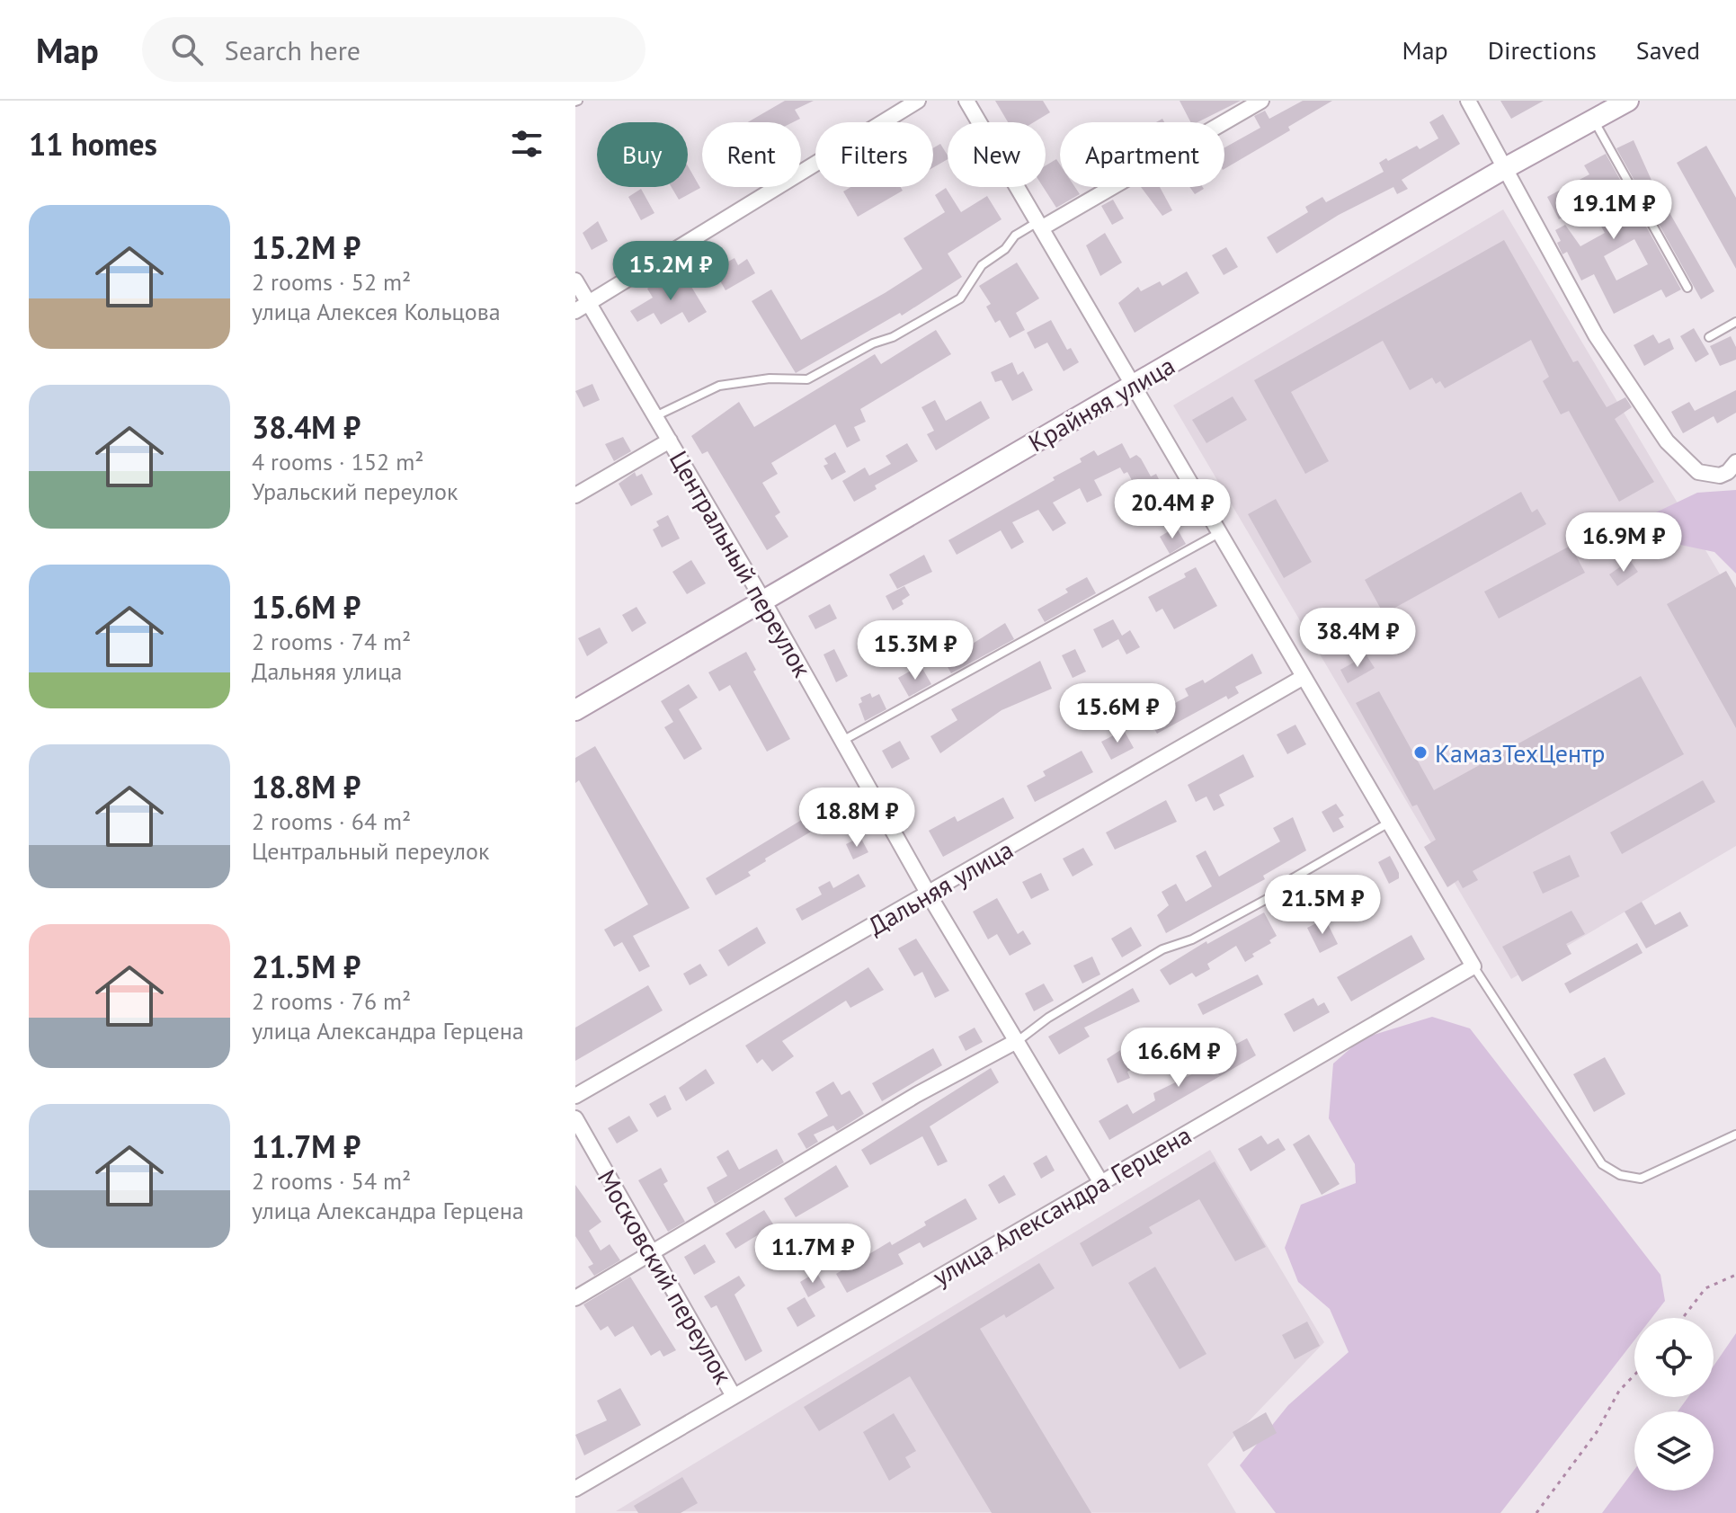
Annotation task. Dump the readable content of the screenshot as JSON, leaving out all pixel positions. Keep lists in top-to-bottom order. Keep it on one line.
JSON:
{"streets":{"main road":["Крайняя улица"],"street":["Центральный переулок","Дальняя улица","улица Александра Герцена","Московский переулок"]},"crossings":[["Крайняя улица","Центральный переулок"],["Центральный переулок","Дальняя улица"],["Центральный переулок","улица Александра Герцена"],["улица Александра Герцена","Московский переулок"]],"places":["КамазТехЦентр"],"page":{"header":"Map","search":"Search here","nav":["Map","Directions","Saved"],"heading":"11 homes","chip":["Buy","Rent","Filters","New","Apartment"],"price":["19.1M ₽","15.2M ₽","20.4M ₽","16.9M ₽","38.4M ₽","15.3M ₽","15.6M ₽","18.8M ₽","21.5M ₽","16.6M ₽","11.7M ₽"],"list":[{"name":"15.2M ₽","note":"2 rooms · 52 m² · улица Алексея Кольцова"},{"name":"38.4M ₽","note":"4 rooms · 152 m² · Уральский переулок"},{"name":"15.6M ₽","note":"2 rooms · 74 m² · Дальняя улица"},{"name":"18.8M ₽","note":"2 rooms · 64 m² · Центральный переулок"},{"name":"21.5M ₽","note":"2 rooms · 76 m² · улица Александра Герцена"},{"name":"11.7M ₽","note":"2 rooms · 54 m² · улица Александра Герцена"}]}}
